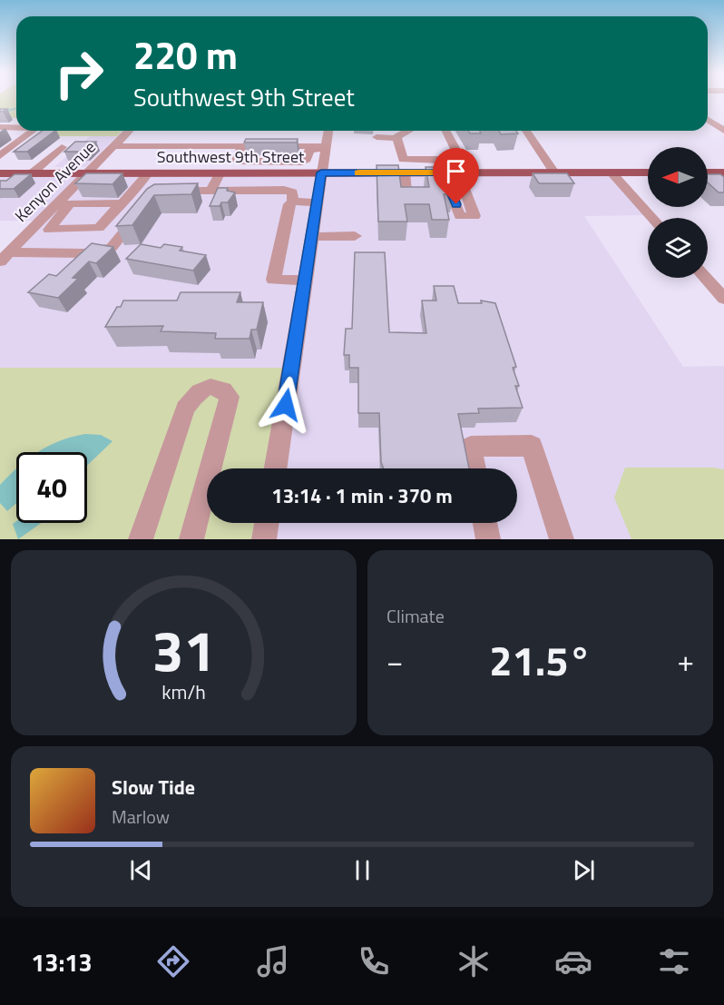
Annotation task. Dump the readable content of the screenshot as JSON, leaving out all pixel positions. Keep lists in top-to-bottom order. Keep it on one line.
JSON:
{"streets":{"main road":["Southwest 9th Street"],"street":["Kenyon Avenue"]},"crossings":[["Southwest 9th Street","Kenyon Avenue"]],"north":"left","page":{"turn":["220 m","Southwest 9th Street"],"limit":"40","trip":"13:14 · 1 min · 370 m","tile":"Climate","heat":["−","21.5°","+"],"song":["Slow Tide","Marlow"],"tabs":"13:13","gauge":["31","km/h"]}}
